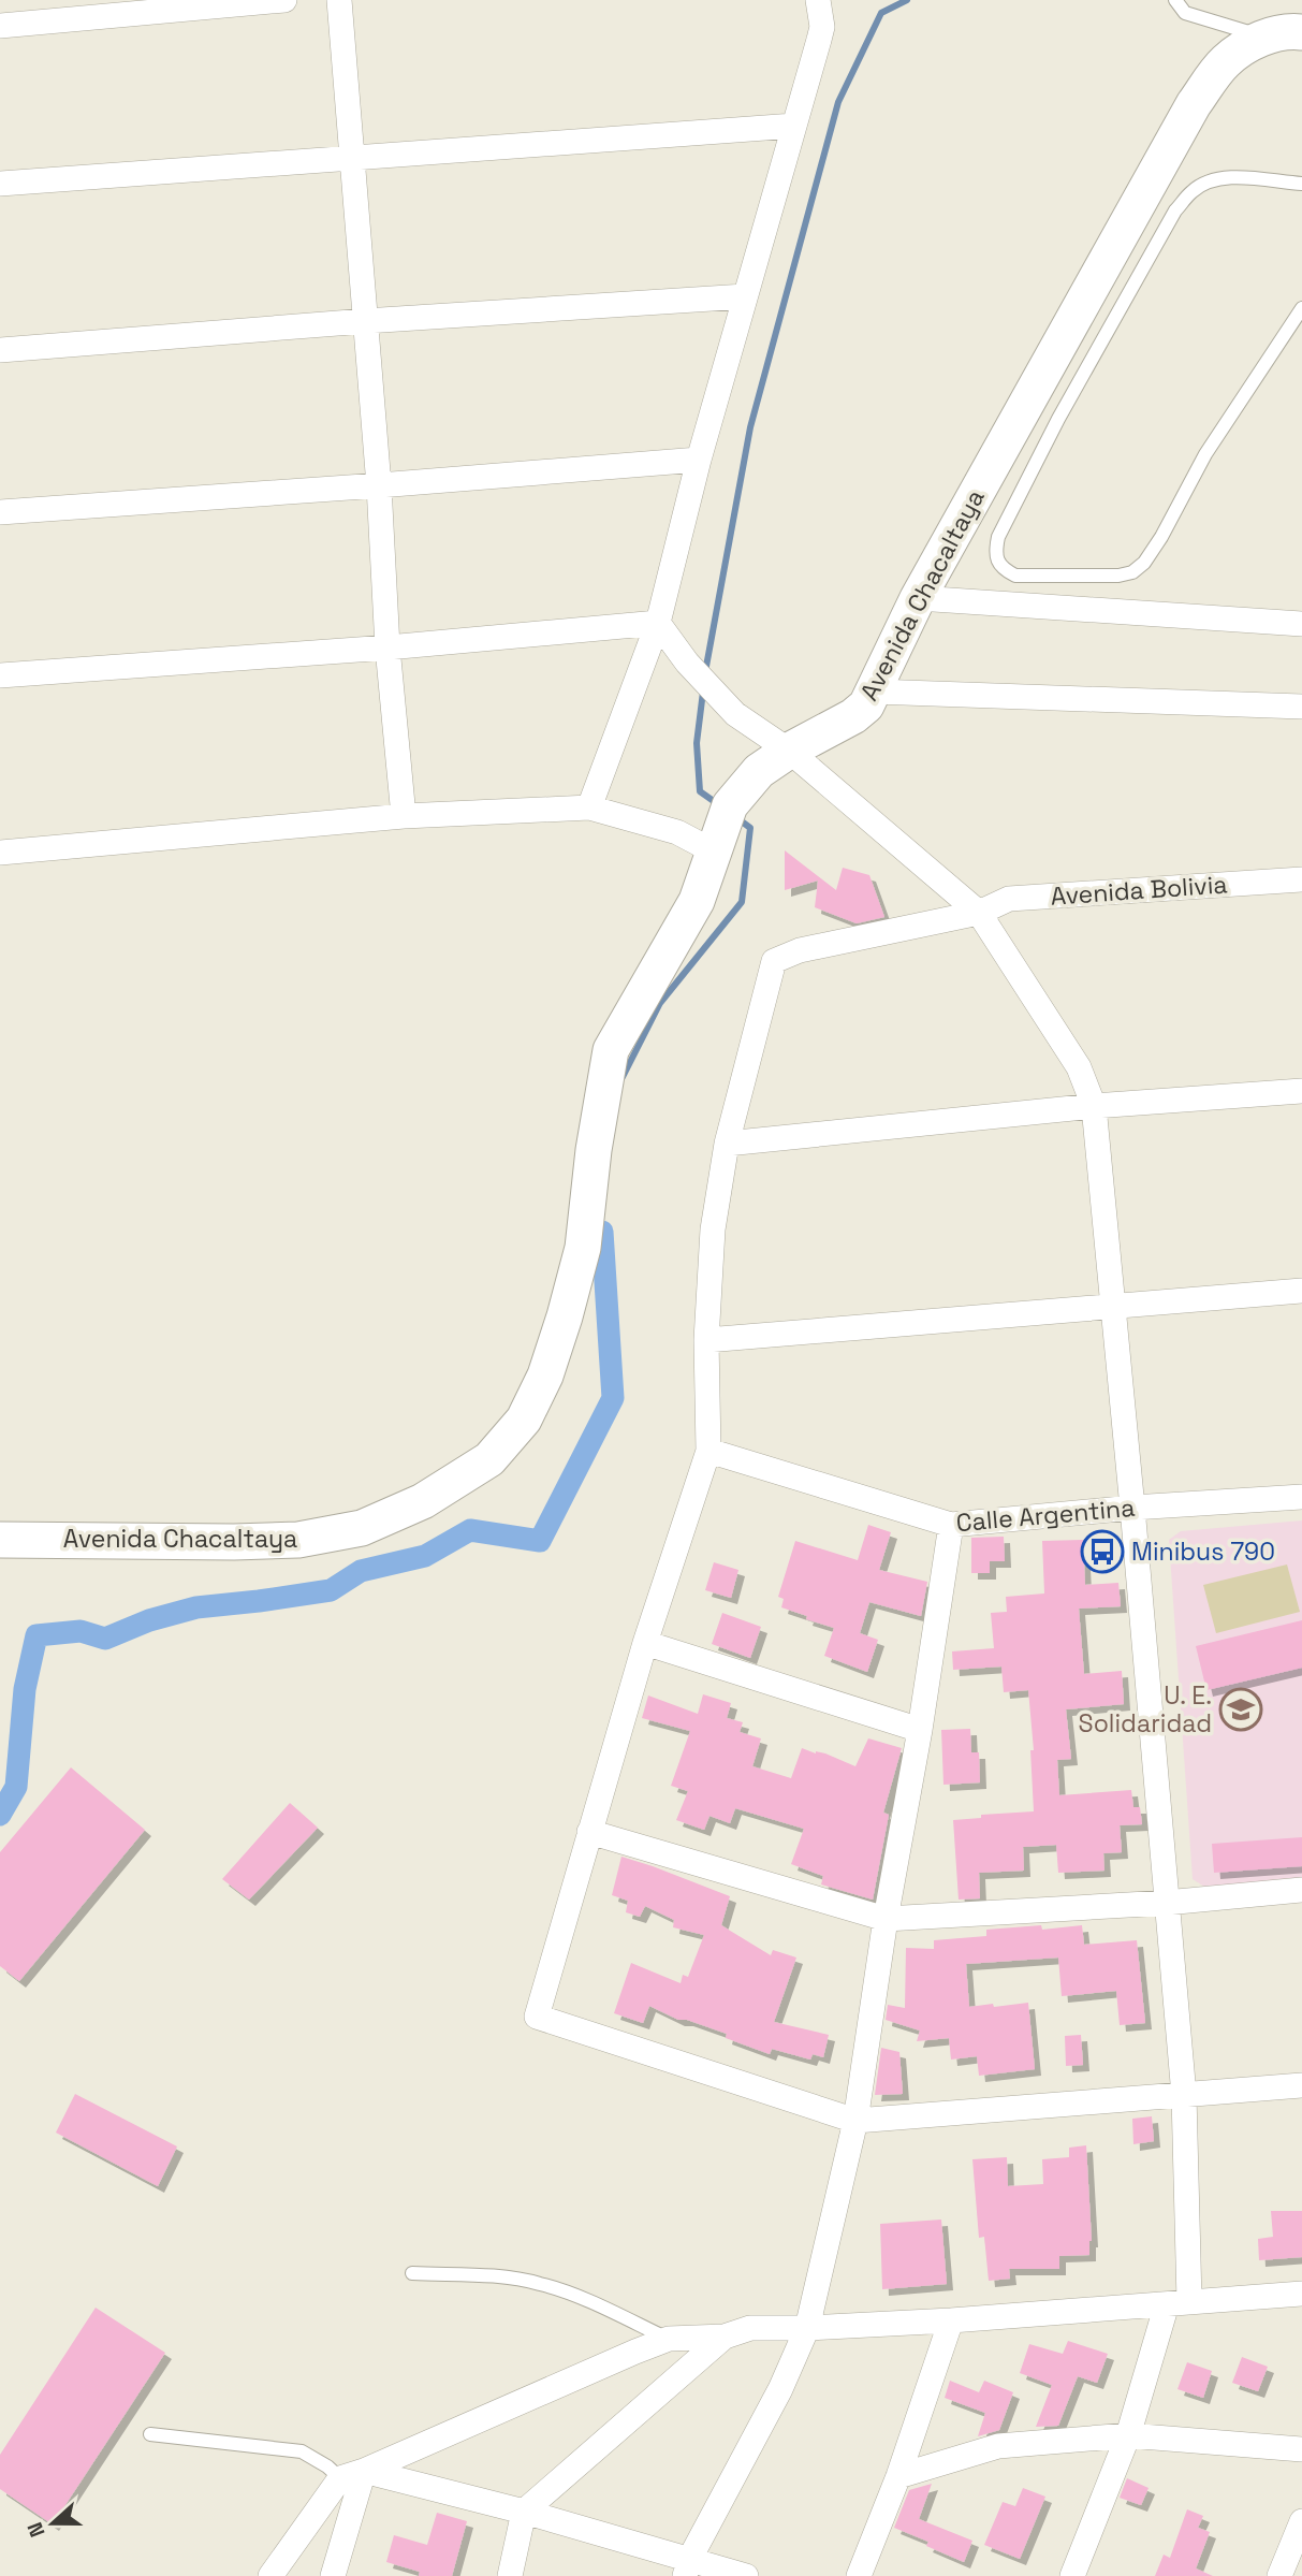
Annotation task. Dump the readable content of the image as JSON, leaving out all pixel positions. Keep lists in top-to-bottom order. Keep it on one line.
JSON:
{"streets":{"street":["Avenida Chacaltaya","Avenida Bolivia","Calle Argentina"]},"places":{"bus stop":["Minibus 790"],"school or university":["U. E. Solidaridad"]},"north":"left"}
